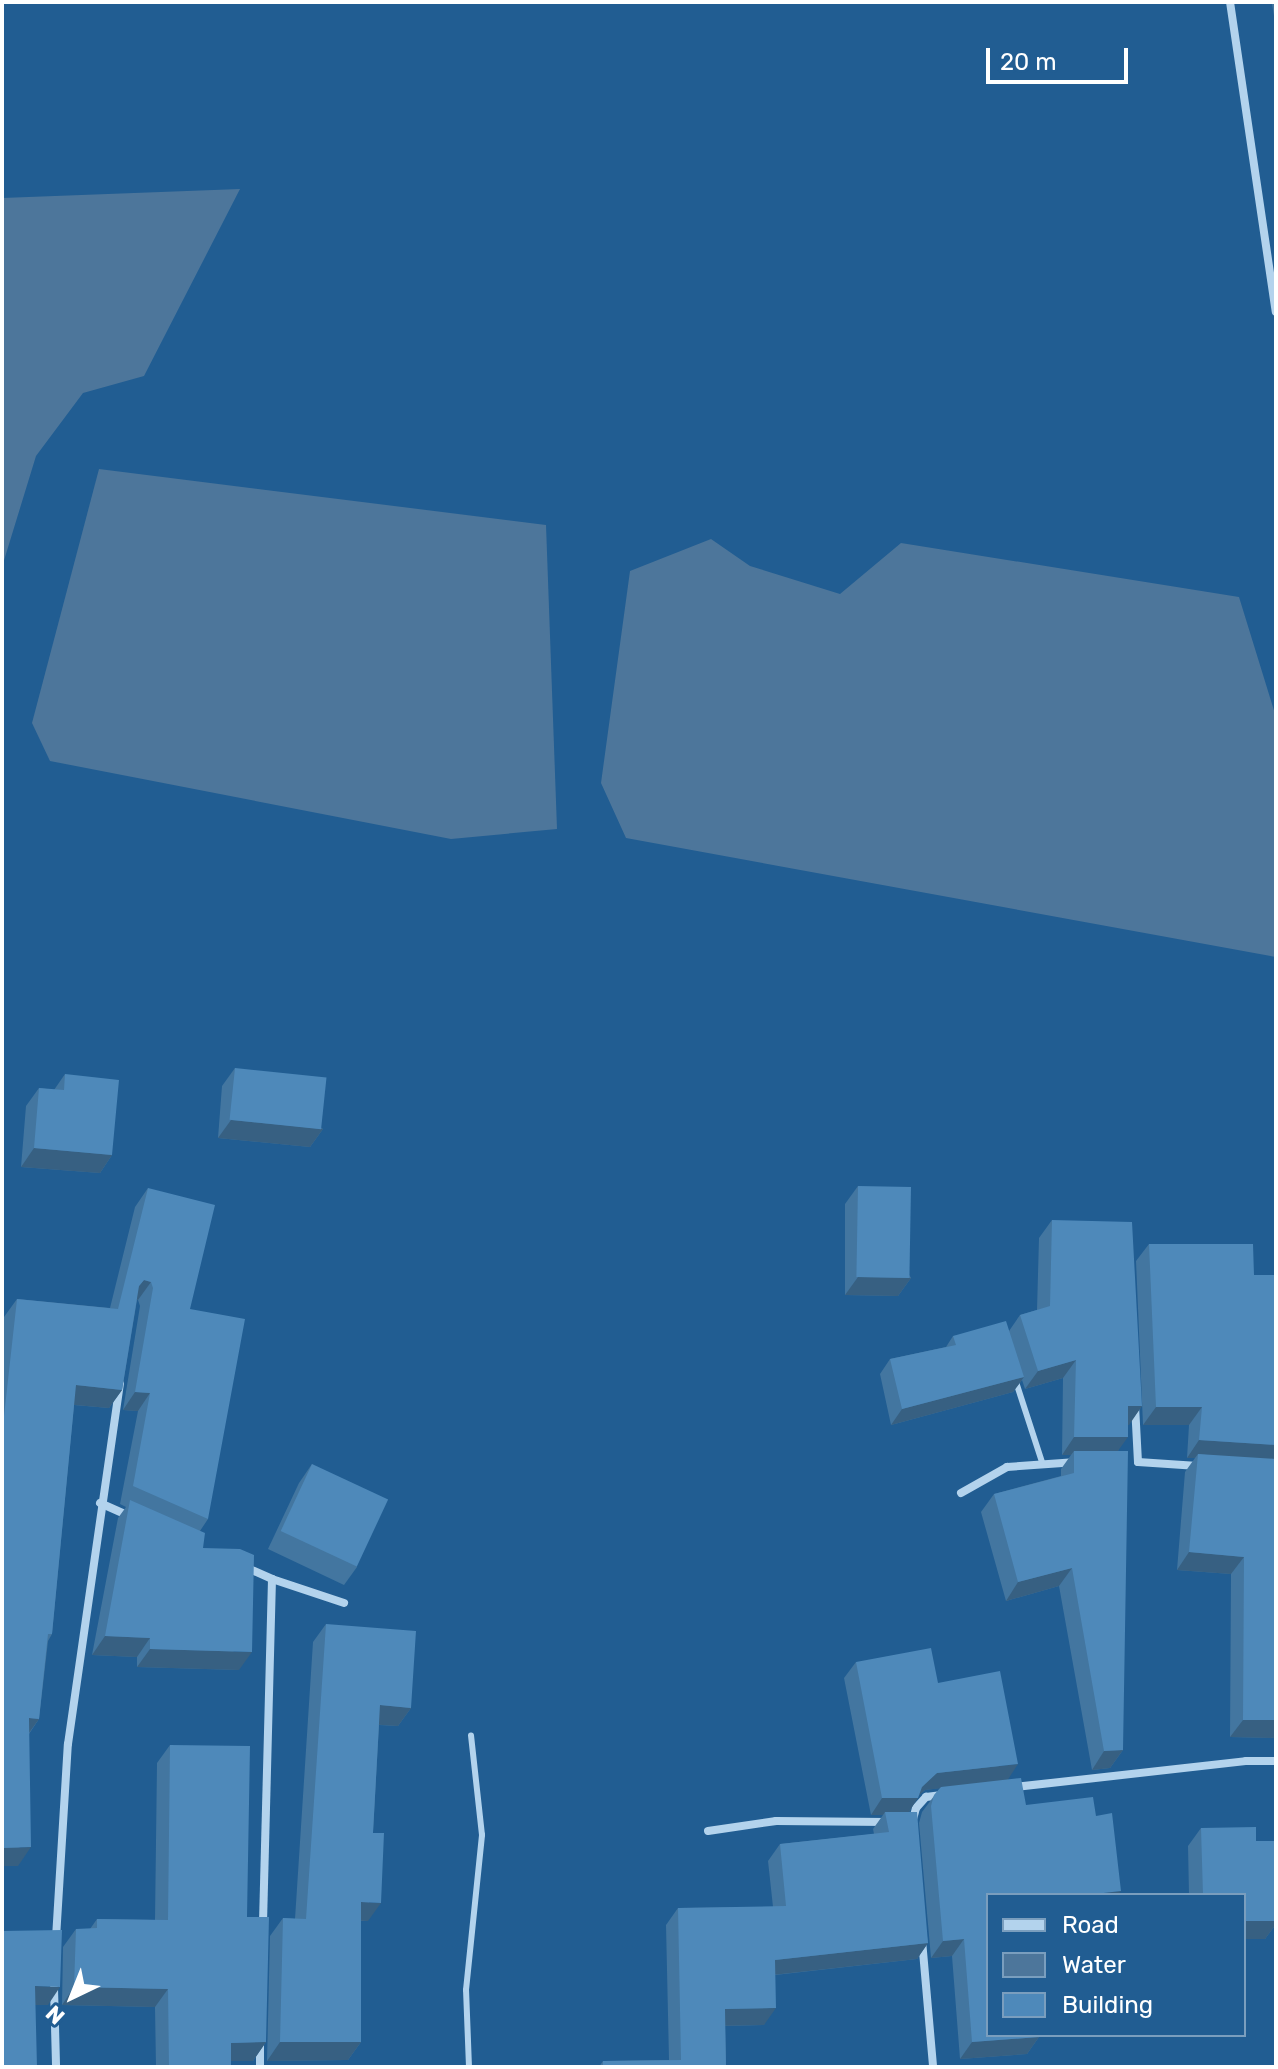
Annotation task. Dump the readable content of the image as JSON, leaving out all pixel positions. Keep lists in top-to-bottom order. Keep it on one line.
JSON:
{"legend":["Road","Water","Building"],"scale_bar":"20 m","north":"bottom left"}
